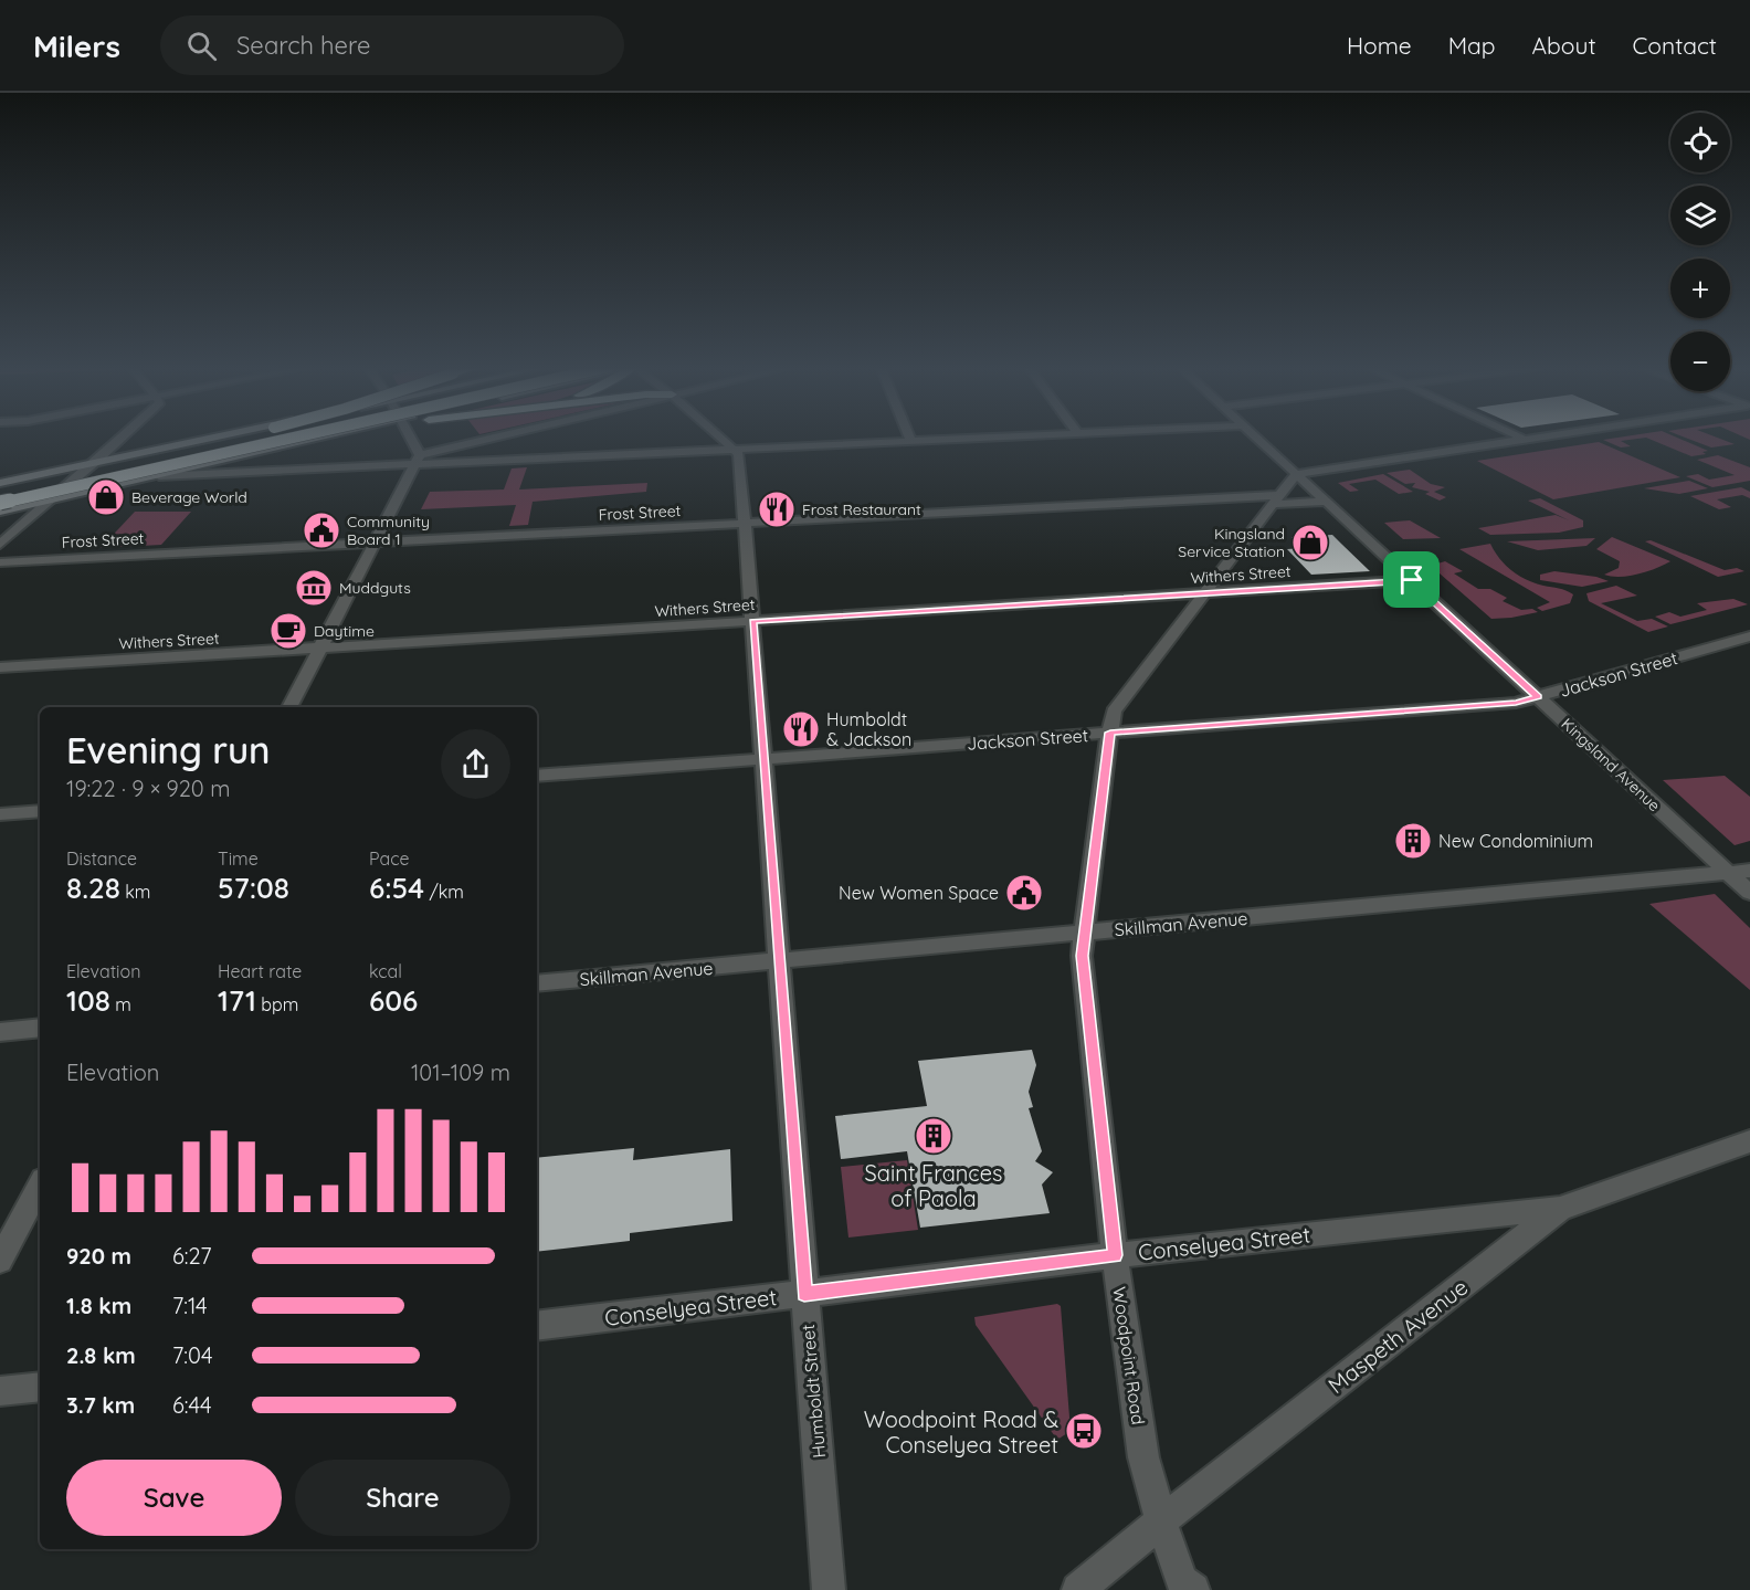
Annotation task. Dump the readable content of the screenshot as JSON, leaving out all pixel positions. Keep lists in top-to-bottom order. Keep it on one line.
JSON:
{"streets":{"street":["Frost Street","Withers Street","Jackson Street","Kingsland Avenue","Skillman Avenue","Conselyea Street","Maspeth Avenue","Woodpoint Road","Humboldt Street"]},"crossings":[["Frost Street","Kingsland Avenue"],["Frost Street","Woodpoint Road"],["Frost Street","Humboldt Street"],["Withers Street","Kingsland Avenue"],["Withers Street","Woodpoint Road"],["Withers Street","Humboldt Street"],["Jackson Street","Kingsland Avenue"],["Jackson Street","Woodpoint Road"],["Jackson Street","Humboldt Street"],["Kingsland Avenue","Skillman Avenue"],["Kingsland Avenue","Woodpoint Road"],["Skillman Avenue","Woodpoint Road"],["Skillman Avenue","Humboldt Street"],["Conselyea Street","Maspeth Avenue"],["Conselyea Street","Woodpoint Road"],["Conselyea Street","Humboldt Street"],["Maspeth Avenue","Woodpoint Road"]],"places":{"shop":["Beverage World","Kingsland Service Station"],"restaurant":["Frost Restaurant","Humboldt & Jackson"],"public building":["Community Board 1","New Women Space"],"museum":["Muddguts"],"cafe":["Daytime"],"building":["New Condominium","Saint Frances of Paola"],"bus stop":["Woodpoint Road & Conselyea Street"]},"page":{"header":"Milers","search":"Search here","nav":["Home","Map","About","Contact"],"map_buttons":["+","−"],"heading":["Evening run","19:22 · 9 × 920 m"],"stats":[["Distance","8.28 km"],["Time","57:08"],["Pace","6:54 /km"],["Elevation","108 m"],["Heart rate","171 bpm"],["kcal","606"]],"chart":["Elevation","101–109 m"],"list":[{"name":"920 m","note":"6:27"},{"name":"1.8 km","note":"7:14"},{"name":"2.8 km","note":"7:04"},{"name":"3.7 km","note":"6:44"}],"buttons":["Save","Share"]}}
